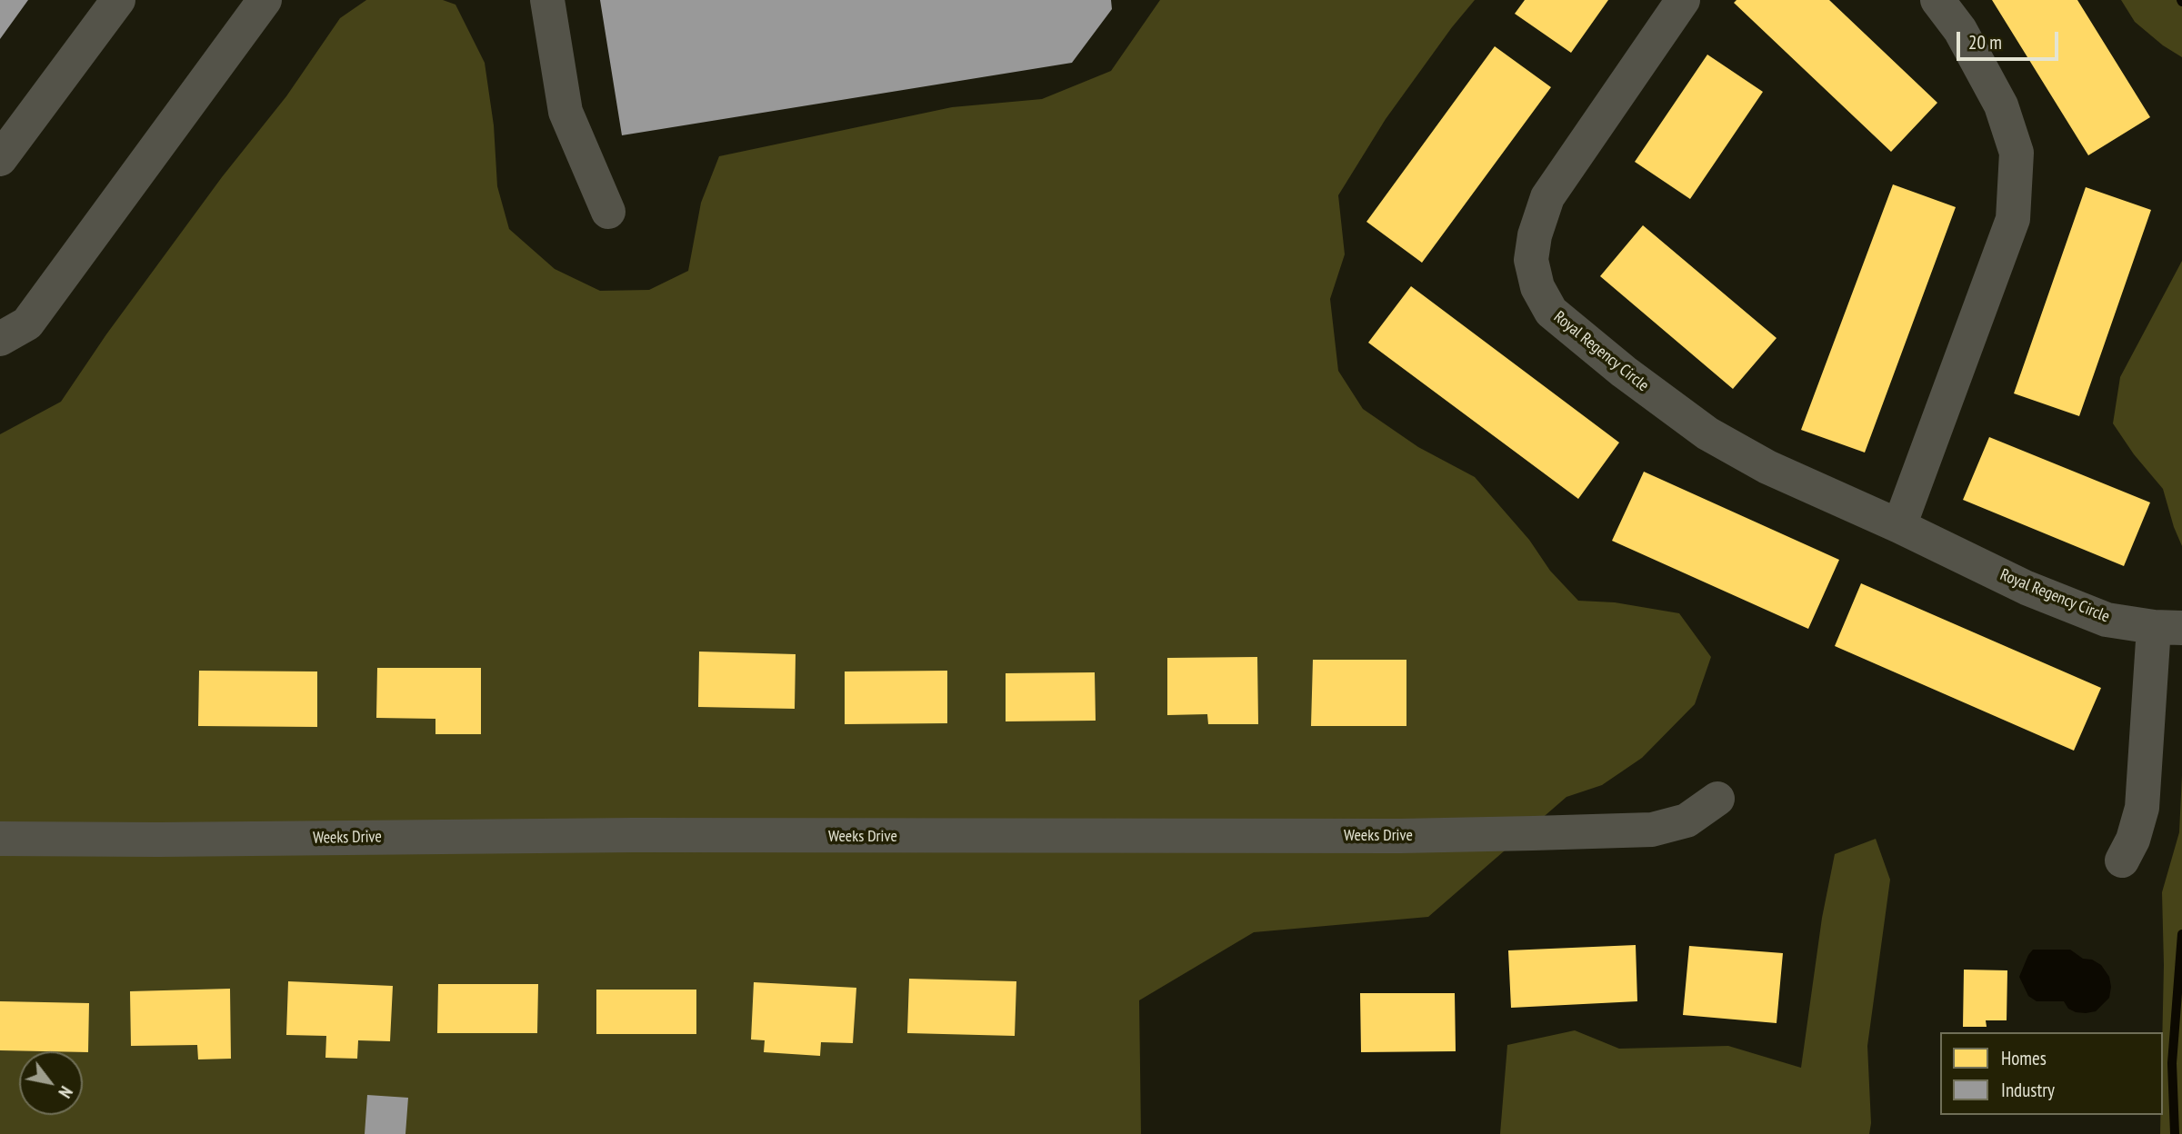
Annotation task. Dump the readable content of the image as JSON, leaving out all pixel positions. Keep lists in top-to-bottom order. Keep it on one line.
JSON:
{"streets":{"street":["Royal Regency Circle","Weeks Drive"]},"legend":["Homes","Industry"],"scale_bar":"20 m","north":"bottom right"}
